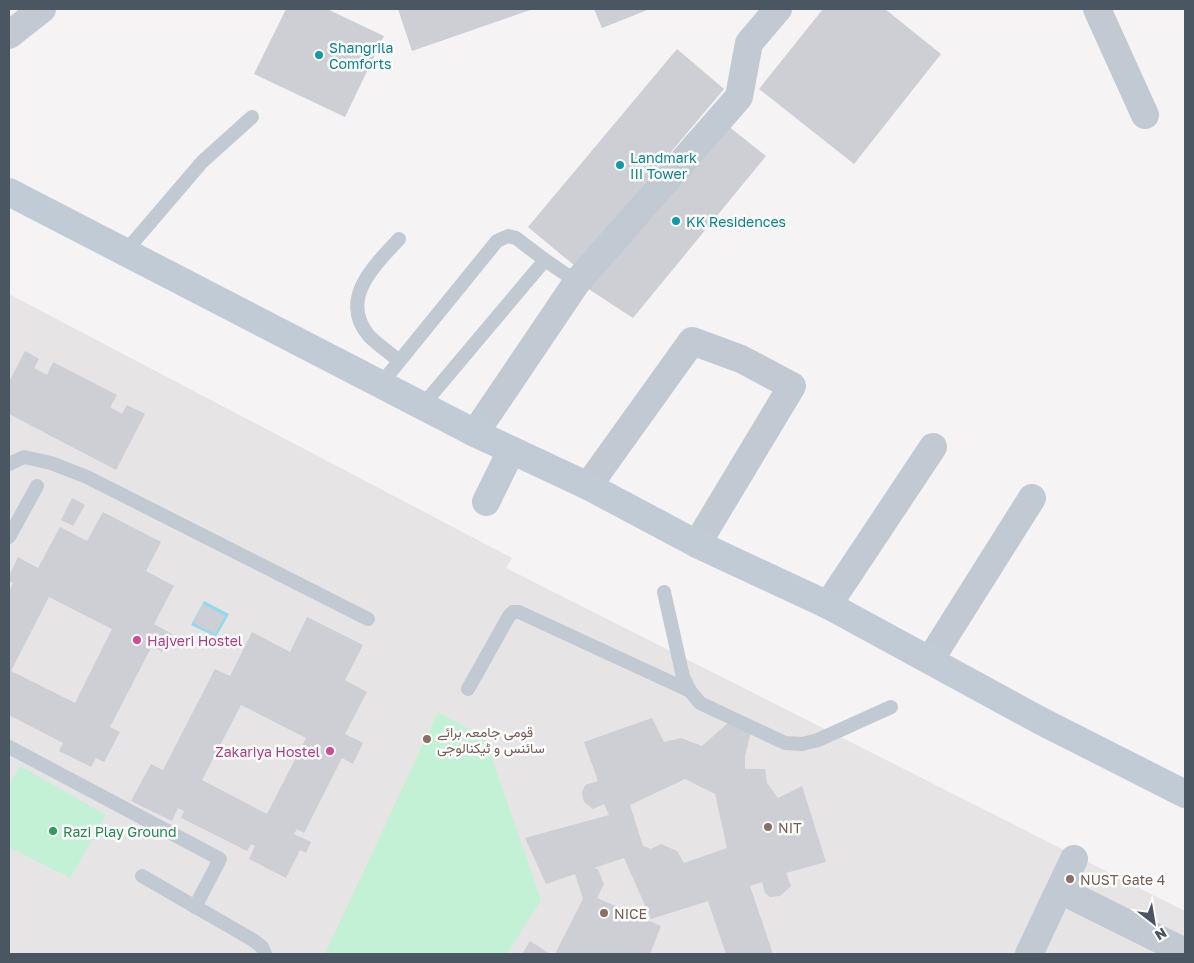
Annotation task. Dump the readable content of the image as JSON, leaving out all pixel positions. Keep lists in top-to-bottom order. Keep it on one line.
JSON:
{"places":["Shangrila Comforts","Landmark III Tower","KK Residences","Hajveri Hostel","قومی جامعہ برائے سائنس و ٹیکنالوجی","Zakariya Hostel","NIT","Razi Play Ground","NUST Gate 4","NICE"],"north":"bottom right"}
